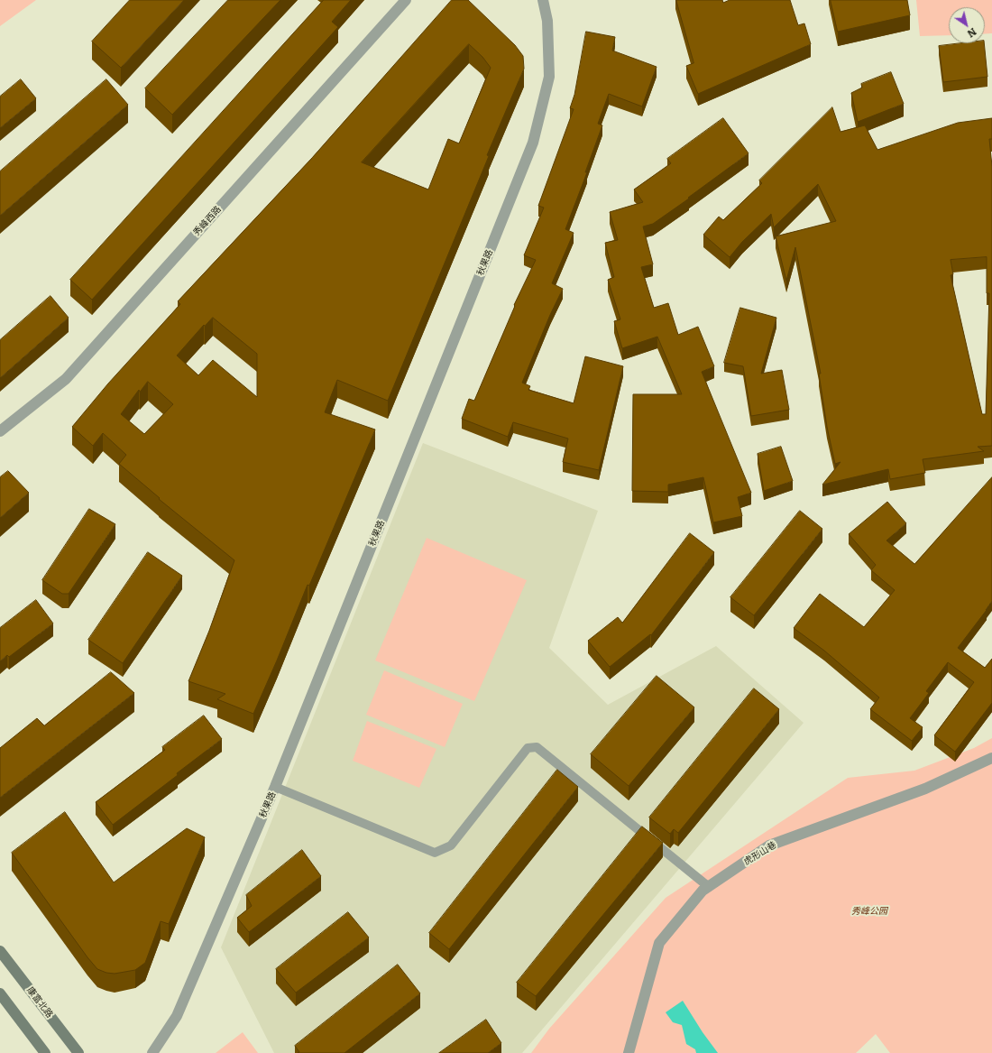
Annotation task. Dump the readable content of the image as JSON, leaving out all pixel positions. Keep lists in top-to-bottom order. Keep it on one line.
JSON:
{"streets":{"main road":["康富北路"],"street":["秀峰西路","秋果路","虎形山巷"]},"parks":["秀峰公园"],"north":"bottom right"}
